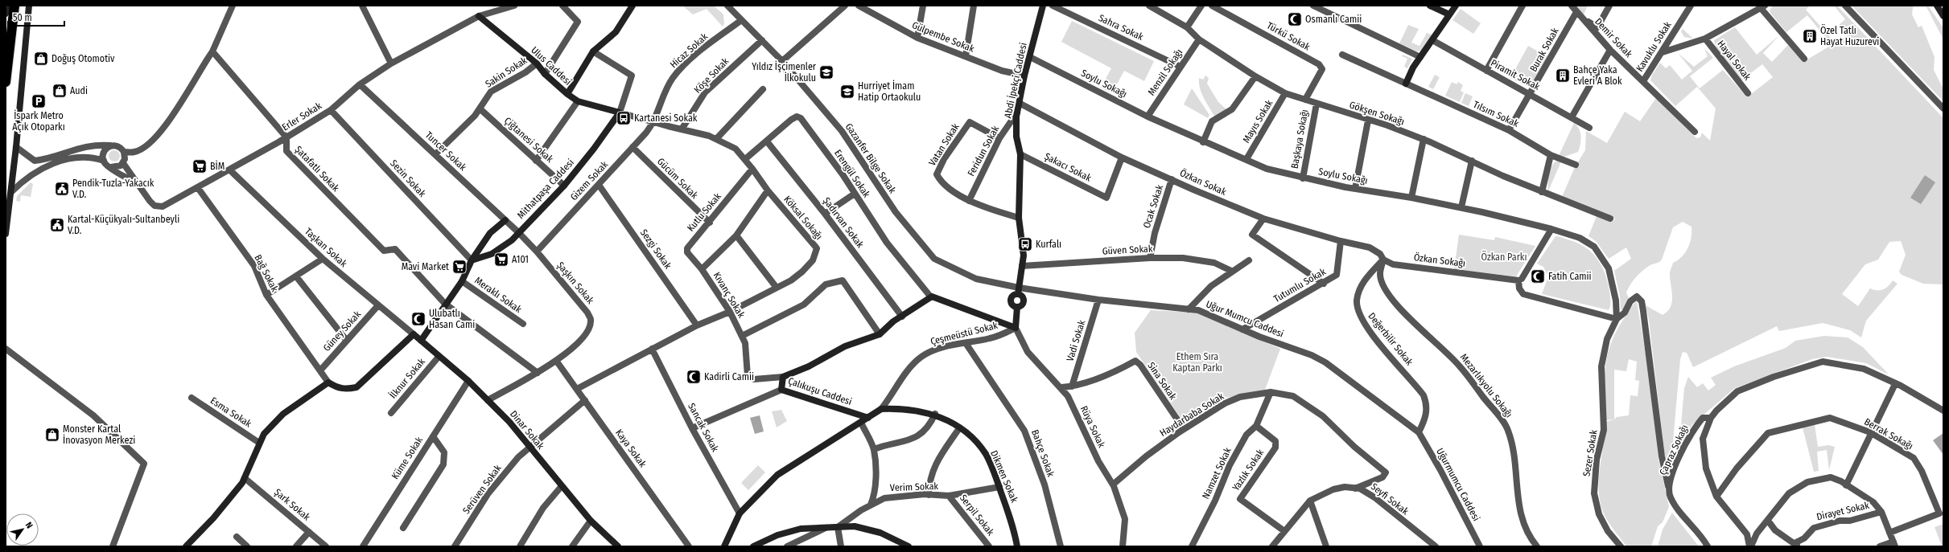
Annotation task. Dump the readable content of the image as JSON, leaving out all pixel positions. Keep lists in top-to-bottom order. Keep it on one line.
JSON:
{"streets":{"street":["Sahra Sokak","Türkü Sokak","Gülpembe Sokak","Demir Sokak","Kavuklu Sokak","Burak Sokak","Hicaz Sokak","Hayal Sokak","Ulus Caddesi","Sakin Sokak","Menzil Sokağı","Piramit Sokak","Köşe Sokak","Abdi İpekçi Caddesi","Soylu Sokağı","Gökşen Sokağı","Tılsım Sokak","Erler Sokak","Mayıs Sokak","Başkaya Sokağı","Çiğtanesi Sokak","Vatan Sokak","Tuncer Sokak","Feridun Sokak","Gazanfer Bilge Sokak","Şakacı Sokak","Şatafatlı Sokak","Erengül Sokak","Sezin Sokak","Gücüm Sokak","Gizem Sokak","Özkan Sokak","Mithatpaşa Caddesi","Ocak Sokak","Kutlu Sokak","Köksal Sokağı","Şadırvan Sokak","Taşkan Sokak","Sezgi Sokak","Güven Sokak","Özkan Sokağı","Bağ Sokak","Şaşkın Sokak","Tutumlu Sokak","Meraklı Sokak","Kıvanç Sokak","Uğur Mumcu Caddesi","Güney Sokak","Çeşmeüstü Sokak","Değerbilir Sokak","Vadi Sokak","İlknur Sokak","Sina Sokak","Mezarlıkyolu Sokağı","Çalıkuşu Caddesi","Esma Sokak","Haydarbaba Sokak","Rüya Sokak","Sancak Sokak","Dinar Sokak","Berrak Sokağı","Kaya Sokak","Çapraz Sokağı","Bahçe Sokak","Sezer Sokak","Küme Sokak","Yazlık Sokak","Namzet Sokak","Dikmen Sokak","Uğurmumcu Caddesi","Verim Sokak","Serüven Sokak","Seyfi Sokak","Şark Sokak","Dirayet Sokak","Serpil Sokak"]},"crossings":[["Sahra Sokak","Menzil Sokağı"],["Türkü Sokak","Gökşen Sokağı"],["Gülpembe Sokak","Abdi İpekçi Caddesi"],["Demir Sokak","Kavuklu Sokak"],["Demir Sokak","Burak Sokak"],["Burak Sokak","Piramit Sokak"],["Burak Sokak","Tılsım Sokak"],["Hicaz Sokak","Gazanfer Bilge Sokak"],["Hicaz Sokak","Gizem Sokak"],["Hicaz Sokak","Köksal Sokağı"],["Ulus Caddesi","Sakin Sokak"],["Ulus Caddesi","Erler Sokak"],["Ulus Caddesi","Mithatpaşa Caddesi"],["Ulus Caddesi","Köksal Sokağı"],["Sakin Sokak","Çiğtanesi Sokak"],["Sakin Sokak","Tuncer Sokak"],["Menzil Sokağı","Soylu Sokağı"],["Menzil Sokağı","Gökşen Sokağı"],["Köşe Sokak","Gazanfer Bilge Sokak"],["Köşe Sokak","Köksal Sokağı"],["Abdi İpekçi Caddesi","Soylu Sokağı"],["Abdi İpekçi Caddesi","Vatan Sokak"],["Abdi İpekçi Caddesi","Feridun Sokak"],["Abdi İpekçi Caddesi","Gazanfer Bilge Sokak"],["Abdi İpekçi Caddesi","Şakacı Sokak"],["Abdi İpekçi Caddesi","Özkan Sokak"],["Abdi İpekçi Caddesi","Güven Sokak"],["Abdi İpekçi Caddesi","Uğur Mumcu Caddesi"],["Abdi İpekçi Caddesi","Çeşmeüstü Sokak"],["Abdi İpekçi Caddesi","Rüya Sokak"],["Soylu Sokağı","Mayıs Sokak"],["Soylu Sokağı","Başkaya Sokağı"],["Soylu Sokağı","Sezer Sokak"],["Gökşen Sokağı","Mayıs Sokak"],["Gökşen Sokağı","Başkaya Sokağı"],["Erler Sokak","Tuncer Sokak"],["Erler Sokak","Şatafatlı Sokak"],["Erler Sokak","Sezin Sokak"],["Erler Sokak","Taşkan Sokak"],["Erler Sokak","Bağ Sokak"],["Çiğtanesi Sokak","Mithatpaşa Caddesi"],["Vatan Sokak","Feridun Sokak"],["Tuncer Sokak","Mithatpaşa Caddesi"],["Tuncer Sokak","Şaşkın Sokak"],["Gazanfer Bilge Sokak","Uğur Mumcu Caddesi"],["Şakacı Sokak","Özkan Sokak"],["Şatafatlı Sokak","Mithatpaşa Caddesi"],["Erengül Sokak","Köksal Sokağı"],["Erengül Sokak","Şadırvan Sokak"],["Erengül Sokak","Çalıkuşu Caddesi"],["Sezin Sokak","Mithatpaşa Caddesi"],["Gücüm Sokak","Gizem Sokak"],["Gücüm Sokak","Kutlu Sokak"],["Gizem Sokak","Köksal Sokağı"],["Gizem Sokak","Sezgi Sokak"],["Gizem Sokak","Şaşkın Sokak"],["Özkan Sokak","Ocak Sokak"],["Özkan Sokak","Özkan Sokağı"],["Özkan Sokak","Tutumlu Sokak"],["Özkan Sokak","Değerbilir Sokak"],["Özkan Sokak","Mezarlıkyolu Sokağı"],["Mithatpaşa Caddesi","Köksal Sokağı"],["Mithatpaşa Caddesi","Şaşkın Sokak"],["Mithatpaşa Caddesi","Meraklı Sokak"],["Mithatpaşa Caddesi","Dinar Sokak"],["Ocak Sokak","Güven Sokak"],["Kutlu Sokak","Köksal Sokağı"],["Kutlu Sokak","Kıvanç Sokak"],["Köksal Sokağı","Sezgi Sokak"],["Köksal Sokağı","Kıvanç Sokak"],["Köksal Sokağı","Sancak Sokak"],["Köksal Sokağı","Kaya Sokak"],["Şadırvan Sokak","Çalıkuşu Caddesi"],["Taşkan Sokak","Güney Sokak"],["Taşkan Sokak","Dinar Sokak"],["Özkan Sokağı","Değerbilir Sokak"],["Özkan Sokağı","Mezarlıkyolu Sokağı"],["Bağ Sokak","Güney Sokak"],["Şaşkın Sokak","Dinar Sokak"],["Şaşkın Sokak","Kaya Sokak"],["Tutumlu Sokak","Uğur Mumcu Caddesi"],["Kıvanç Sokak","Çalıkuşu Caddesi"],["Uğur Mumcu Caddesi","Değerbilir Sokak"],["Uğur Mumcu Caddesi","Vadi Sokak"],["Uğur Mumcu Caddesi","Uğurmumcu Caddesi"],["Çeşmeüstü Sokak","Çalıkuşu Caddesi"],["Çeşmeüstü Sokak","Rüya Sokak"],["Çeşmeüstü Sokak","Bahçe Sokak"],["Çeşmeüstü Sokak","Dikmen Sokak"],["Değerbilir Sokak","Mezarlıkyolu Sokağı"],["Değerbilir Sokak","Uğurmumcu Caddesi"],["Vadi Sokak","Sina Sokak"],["İlknur Sokak","Dinar Sokak"],["Sina Sokak","Haydarbaba Sokak"],["Sina Sokak","Rüya Sokak"],["Haydarbaba Sokak","Rüya Sokak"],["Haydarbaba Sokak","Namzet Sokak"],["Haydarbaba Sokak","Seyfi Sokak"],["Dinar Sokak","Küme Sokak"],["Dinar Sokak","Serüven Sokak"],["Kaya Sokak","Serüven Sokak"],["Çapraz Sokağı","Sezer Sokak"],["Yazlık Sokak","Namzet Sokak"],["Yazlık Sokak","Seyfi Sokak"],["Dikmen Sokak","Verim Sokak"],["Verim Sokak","Serpil Sokak"]],"parks":["Özkan Parkı","Ethem Sıra Kaptan Parkı"],"places":{"mosque":["Osmanlı Camii","Fatih Camii","Ulubatlı Hasan Cami","Kadirli Camii"],"building":["Özel Tatlı Hayat Huzurevi","Bahçe Yaka Evleri A Blok"],"shop":["Doğuş Otomotiv","Audi","Monster Kartal İnovasyon Merkezi"],"school or university":["Yıldız İşçimenler İlkokulu","Hurriyet İmam Hatip Ortaokulu"],"parking":["İspark Metro Açık Otoparkı"],"bus stop":["Kartanesi̇ Sokak","Kurfalı"],"supermarket":["BİM","A101","Mavi Market"],"public building":["Pendik-Tuzla-Yakacık V.D.","Kartal-Küçükyalı-Sultanbeyli V.D."]},"scale_bar":"50 m","north":"top right"}
